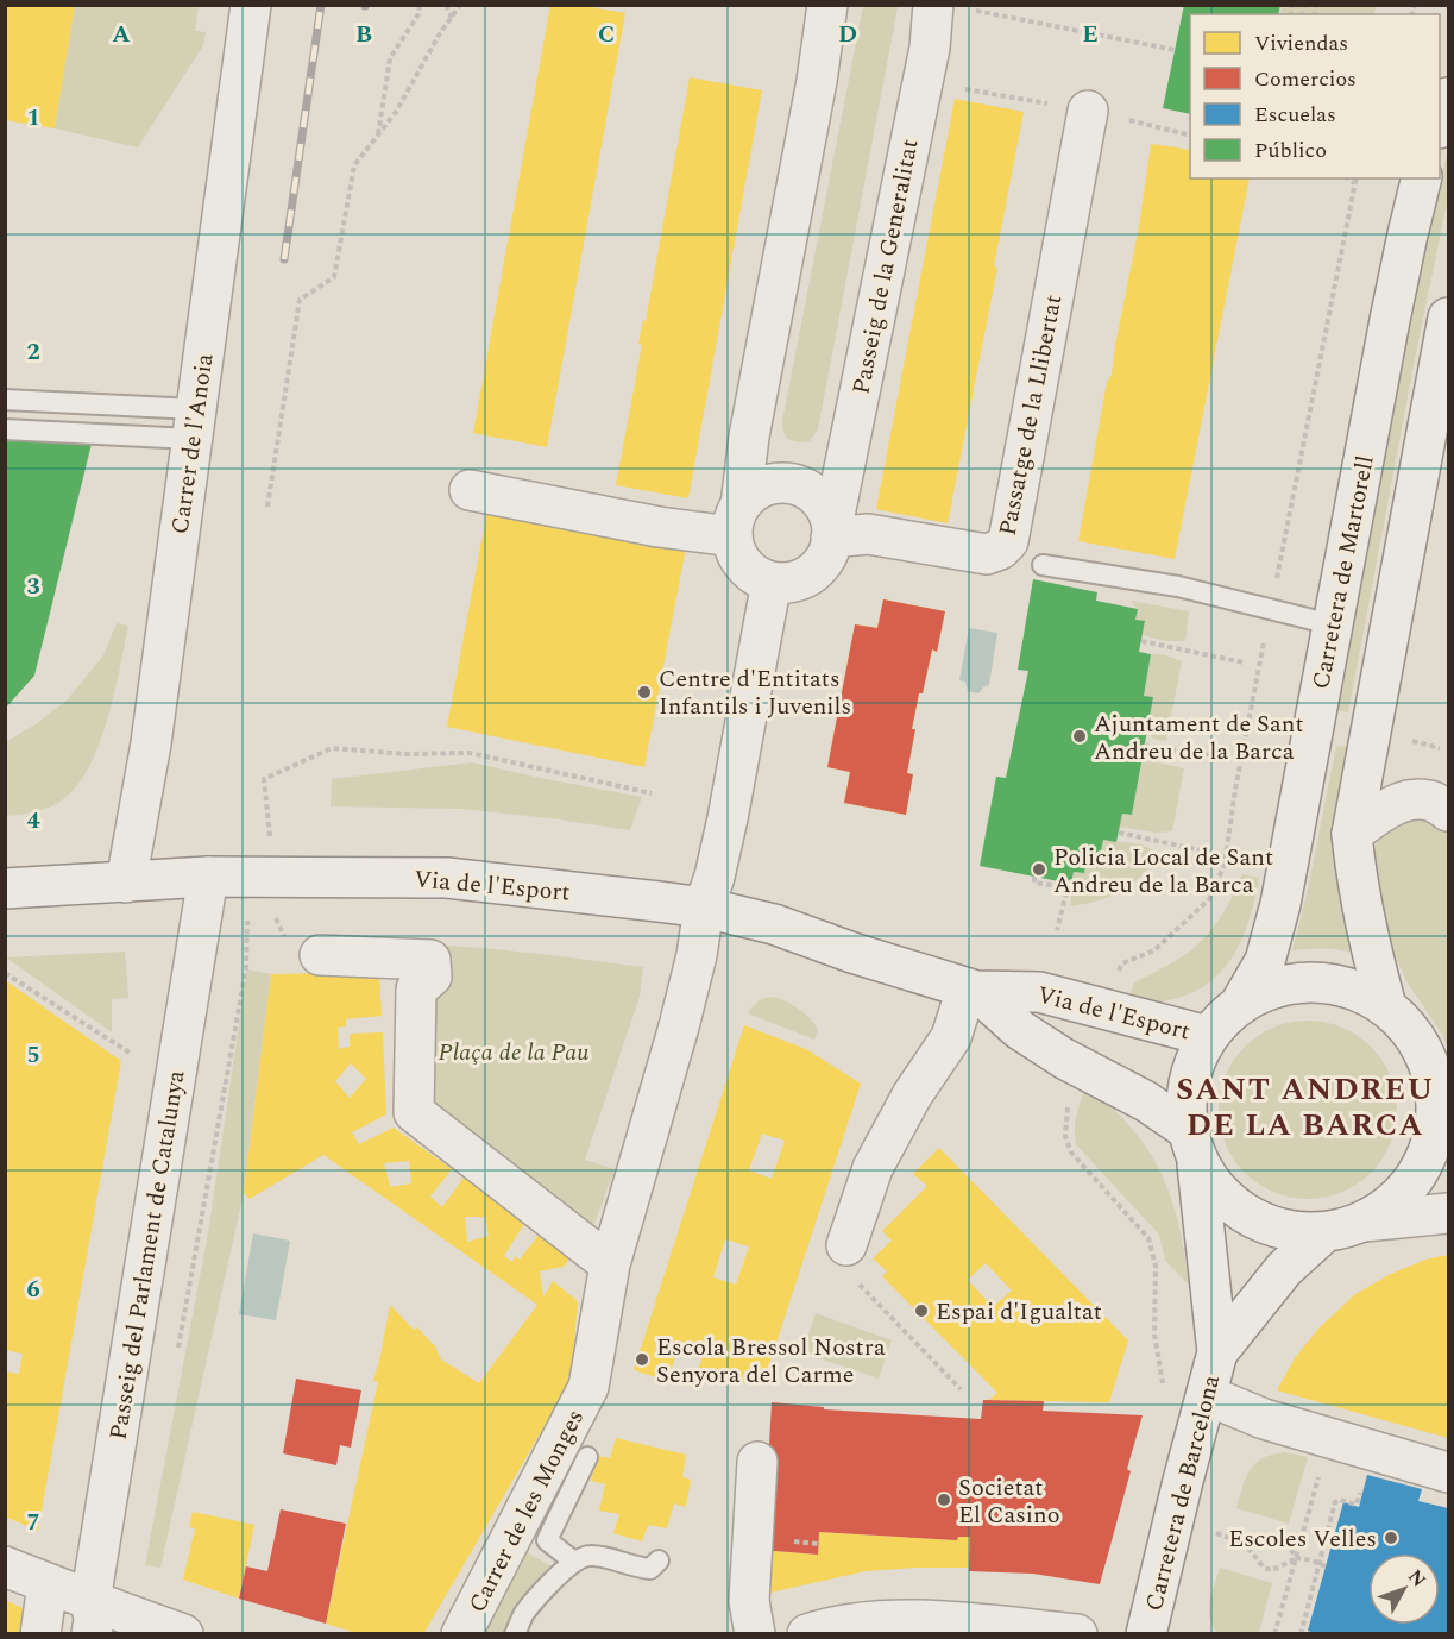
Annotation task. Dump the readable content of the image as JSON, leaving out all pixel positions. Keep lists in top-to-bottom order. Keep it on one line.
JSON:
{"streets":{"street":["Passeig de la Generalitat","Passatge de la Llibertat","Carrer de l'Anoia","Carretera de Martorell","Via de l'Esport","Passeig del Parlament de Catalunya","Carretera de Barcelona","Carrer de les Monges"]},"crossings":[["Passeig de la Generalitat","Passatge de la Llibertat"],["Carrer de l'Anoia","Via de l'Esport"],["Carretera de Martorell","Via de l'Esport"],["Carretera de Martorell","Carretera de Barcelona"],["Via de l'Esport","Passeig del Parlament de Catalunya"],["Via de l'Esport","Carretera de Barcelona"]],"districts":["SANT ANDREU DE LA BARCA"],"parks":["Plaça de la Pau"],"places":["Centre d'Entitats Infantils i Juvenils","Ajuntament de Sant Andreu de la Barca","Policia Local de Sant Andreu de la Barca","Espai d'Igualtat","Escola Bressol Nostra Senyora del Carme","Societat El Casino","Escoles Velles"],"legend":["Viviendas","Comercios","Escuelas","Público"],"north":"top right","grid":{"columns":["A","B","C","D","E"],"rows":["1","2","3","4","5","6","7"]}}
